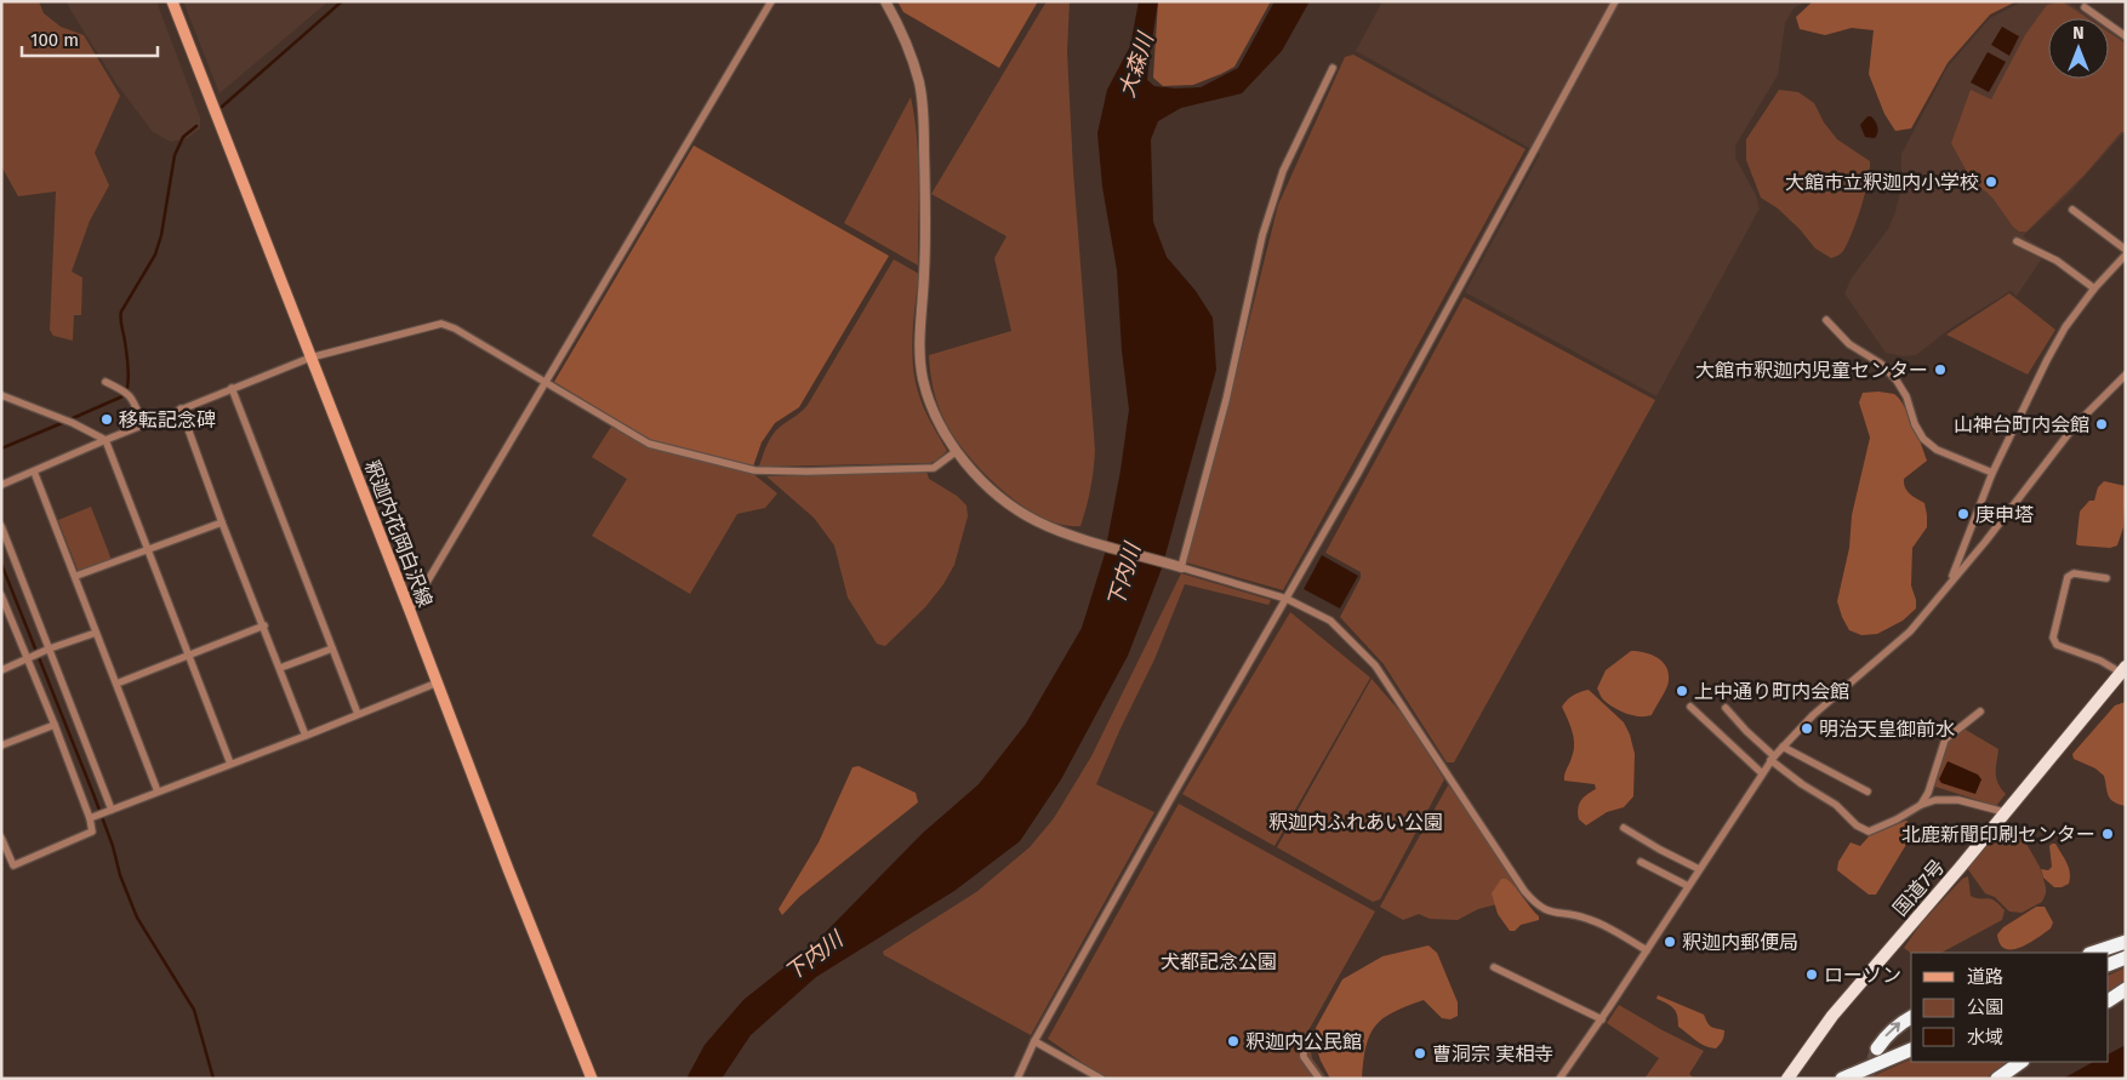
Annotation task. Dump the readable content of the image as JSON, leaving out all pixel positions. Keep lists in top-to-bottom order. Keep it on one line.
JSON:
{"streets":{"highway":["国道7号"],"main road":["釈迦内花岡白沢線"]},"water":["大森川","下内川"],"parks":["釈迦内ふれあい公園","犬都記念公園"],"places":["大館市立釈迦内小学校","大館市釈迦内児童センター","移転記念碑","山神台町内会館","庚申塔","上中通り町内会館","明治天皇御前水","北鹿新聞印刷センター","釈迦内郵便局","ローソン","釈迦内公民館","曹洞宗 実相寺"],"legend":["道路","公園","水域"],"scale_bar":"100 m","north":"top"}
